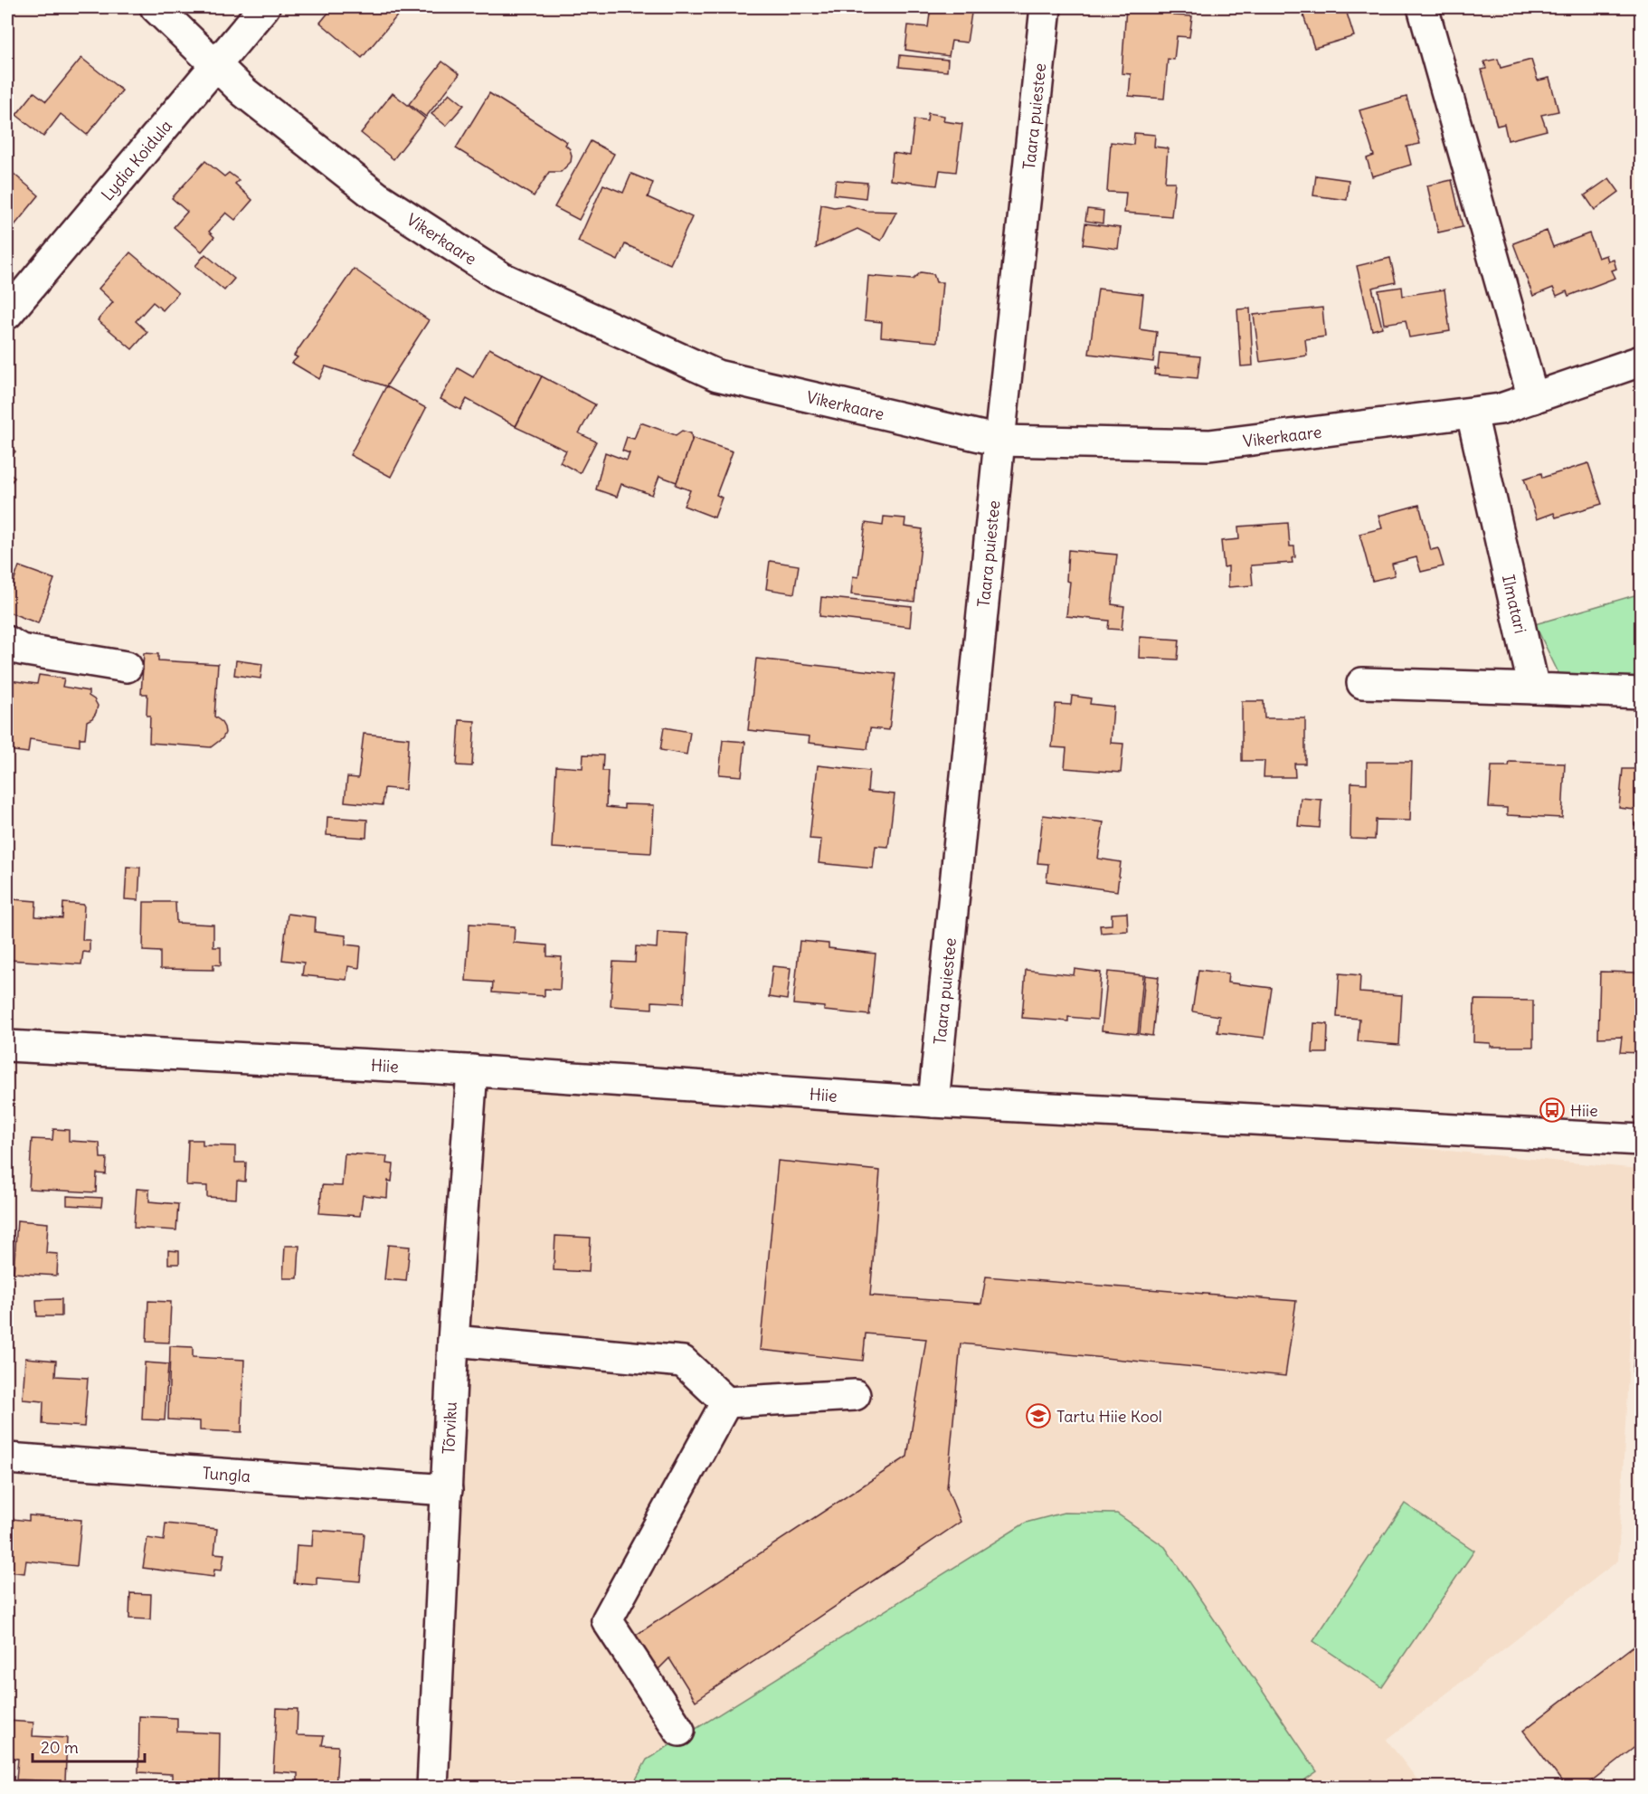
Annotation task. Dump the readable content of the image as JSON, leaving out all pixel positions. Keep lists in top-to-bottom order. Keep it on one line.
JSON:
{"streets":{"street":["Taara puiestee","Lydia Koidula","Vikerkaare","Ilmatari","Hiie","Tõrviku","Tungla"]},"crossings":[["Taara puiestee","Vikerkaare"],["Taara puiestee","Hiie"],["Lydia Koidula","Vikerkaare"],["Vikerkaare","Ilmatari"],["Hiie","Tõrviku"],["Tõrviku","Tungla"]],"places":{"bus stop":["Hiie"],"school or university":["Tartu Hiie Kool"]},"scale_bar":"20 m"}
